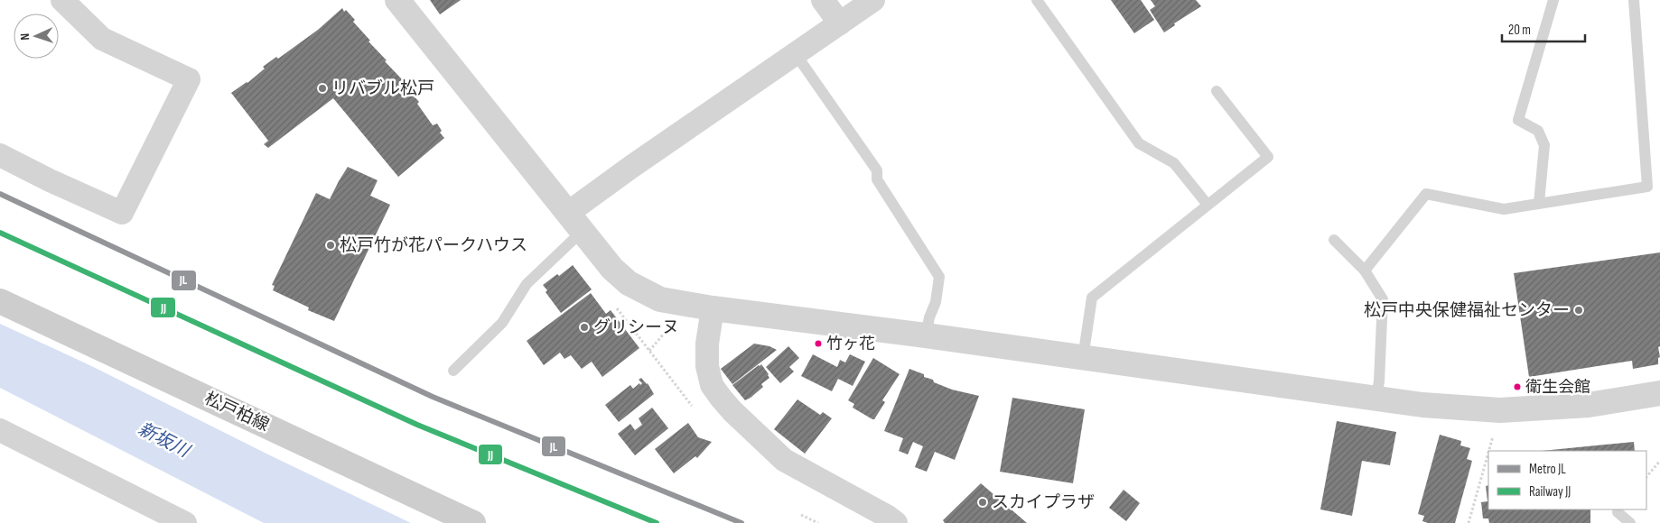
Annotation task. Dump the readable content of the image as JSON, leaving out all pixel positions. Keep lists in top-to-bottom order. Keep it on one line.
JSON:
{"streets":{"main road":["松戸柏線"]},"water":["新坂川"],"places":["リバブル松戸","松戸竹が花パークハウス","松戸中央保健福祉センター","グリシーヌ","竹ヶ花","衛生会館","スカイプラザ"],"lines":["metro line JL","rail line JJ"],"legend":["Metro JL","Railway JJ"],"scale_bar":"20 m","north":"left"}
